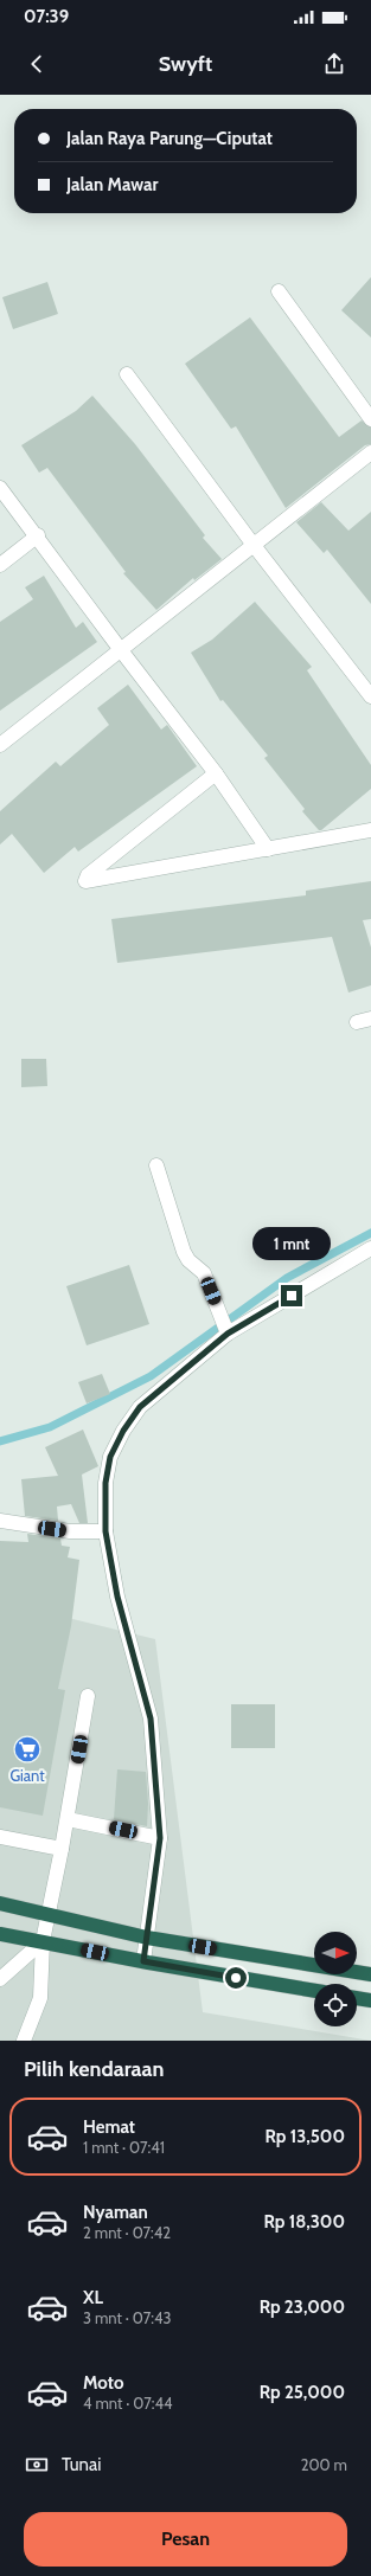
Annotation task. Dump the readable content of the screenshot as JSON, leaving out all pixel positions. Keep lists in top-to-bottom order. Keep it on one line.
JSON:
{"places":{"supermarket":["Giant"]},"north":"right","page":{"status":"07:39","header":"Swyft","banner":["Jalan Raya Parung—Ciputat","Jalan Mawar"],"bubble":"1 mnt","heading":"Pilih kendaraan","list":[{"name":"Hemat","note":"1 mnt · 07:41","value":"Rp 13,500"},{"name":"Nyaman","note":"2 mnt · 07:42","value":"Rp 18,300"},{"name":"XL","note":"3 mnt · 07:43","value":"Rp 23,000"},{"name":"Moto","note":"4 mnt · 07:44","value":"Rp 25,000"}],"pay":["Tunai","200 m"],"buttons":"Pesan"}}
